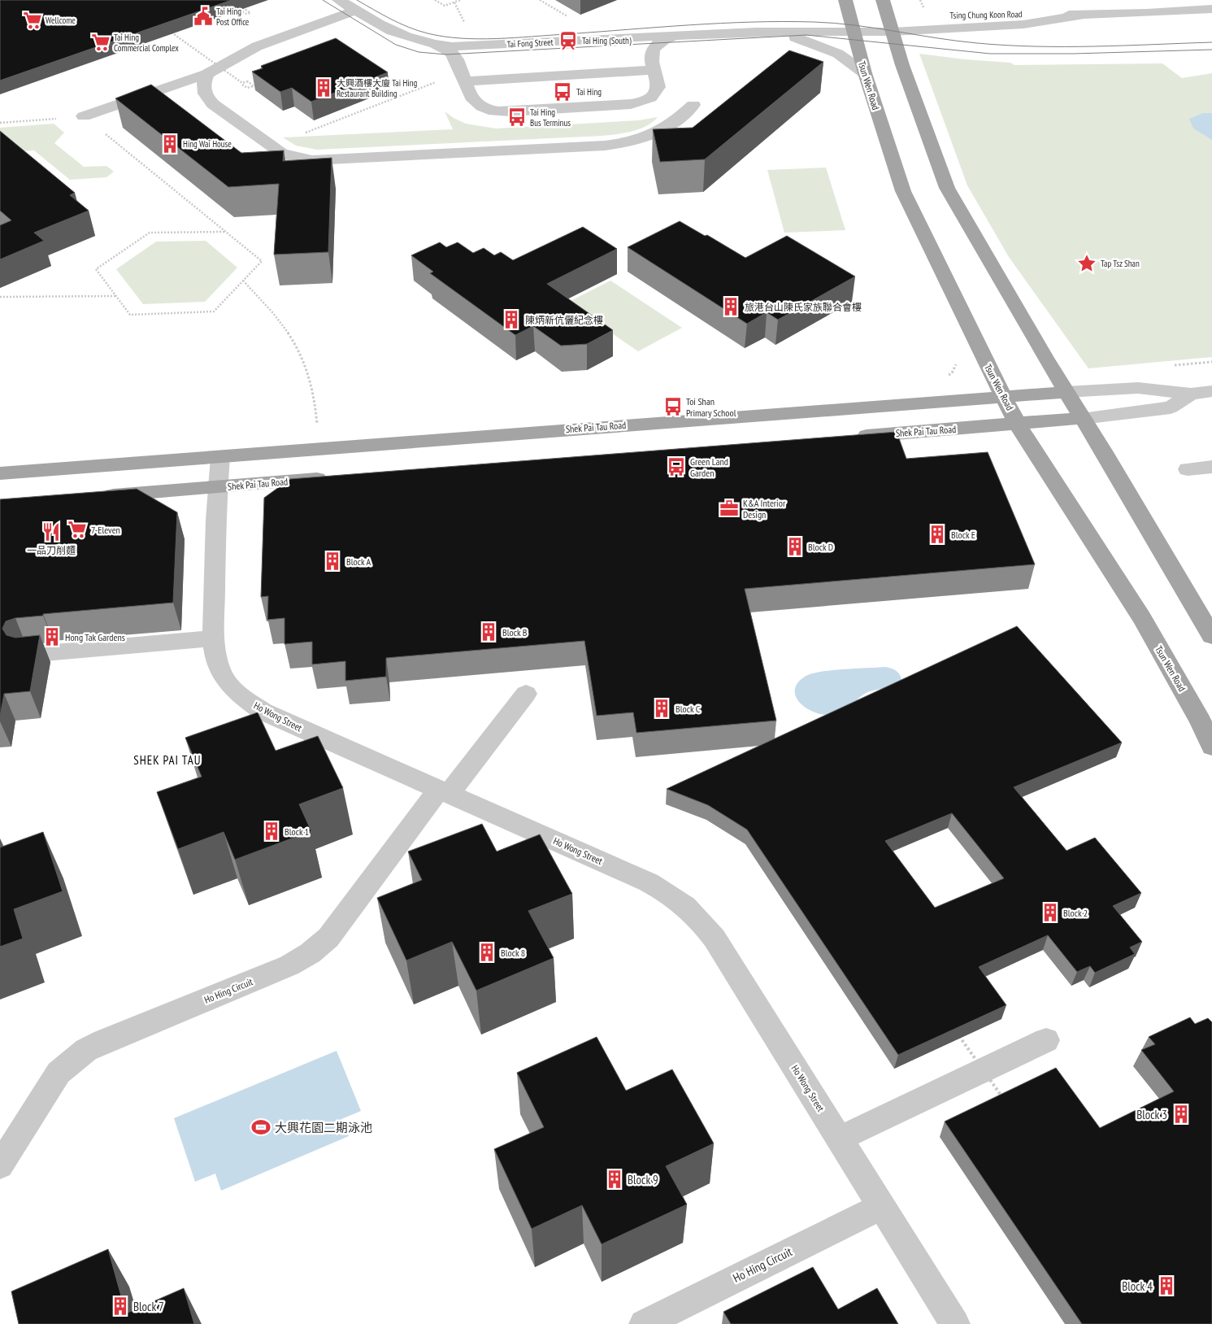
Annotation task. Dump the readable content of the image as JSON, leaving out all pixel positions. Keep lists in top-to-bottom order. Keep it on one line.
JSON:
{"streets":{"main road":["Tsun Wen Road","Shek Pai Tau Road"],"street":["Tsing Chung Koon Road","Tai Fong Street","Ho Wong Street","Ho Hing Circuit"]},"crossings":[["Tsing Chung Koon Road","Tai Fong Street"],["Tai Fong Street","Tsun Wen Road"],["Tsun Wen Road","Shek Pai Tau Road"],["Shek Pai Tau Road","Ho Wong Street"],["Ho Wong Street","Ho Hing Circuit"]],"districts":["SHEK PAI TAU"],"places":{"public building":["Tai Hing Post Office"],"supermarket":["Wellcome","Tai Hing Commercial Complex","7-Eleven"],"station":["Tai Hing (South)"],"building":["大興酒樓大廈 Tai Hing Restaurant Building","Hing Wai House","旅港台山陳氏家族聯合會樓","陳炳新伉儷紀念樓","Block E","Block D","Block A","Block B","Hong Tak Gardens","Block C","Block 1","Block 2","Block 8","Block 3","Block 9","Block 4","Block 7"],"bus stop":["Tai Hing","Tai Hing Bus Terminus","Toi Shan Primary School","Green Land Garden"],"place":["Tap Tsz Shan"],"office":["K&A Interior Design"],"restaurant":["一品刀削麵"],"sports":["大興花園二期泳池"]}}
